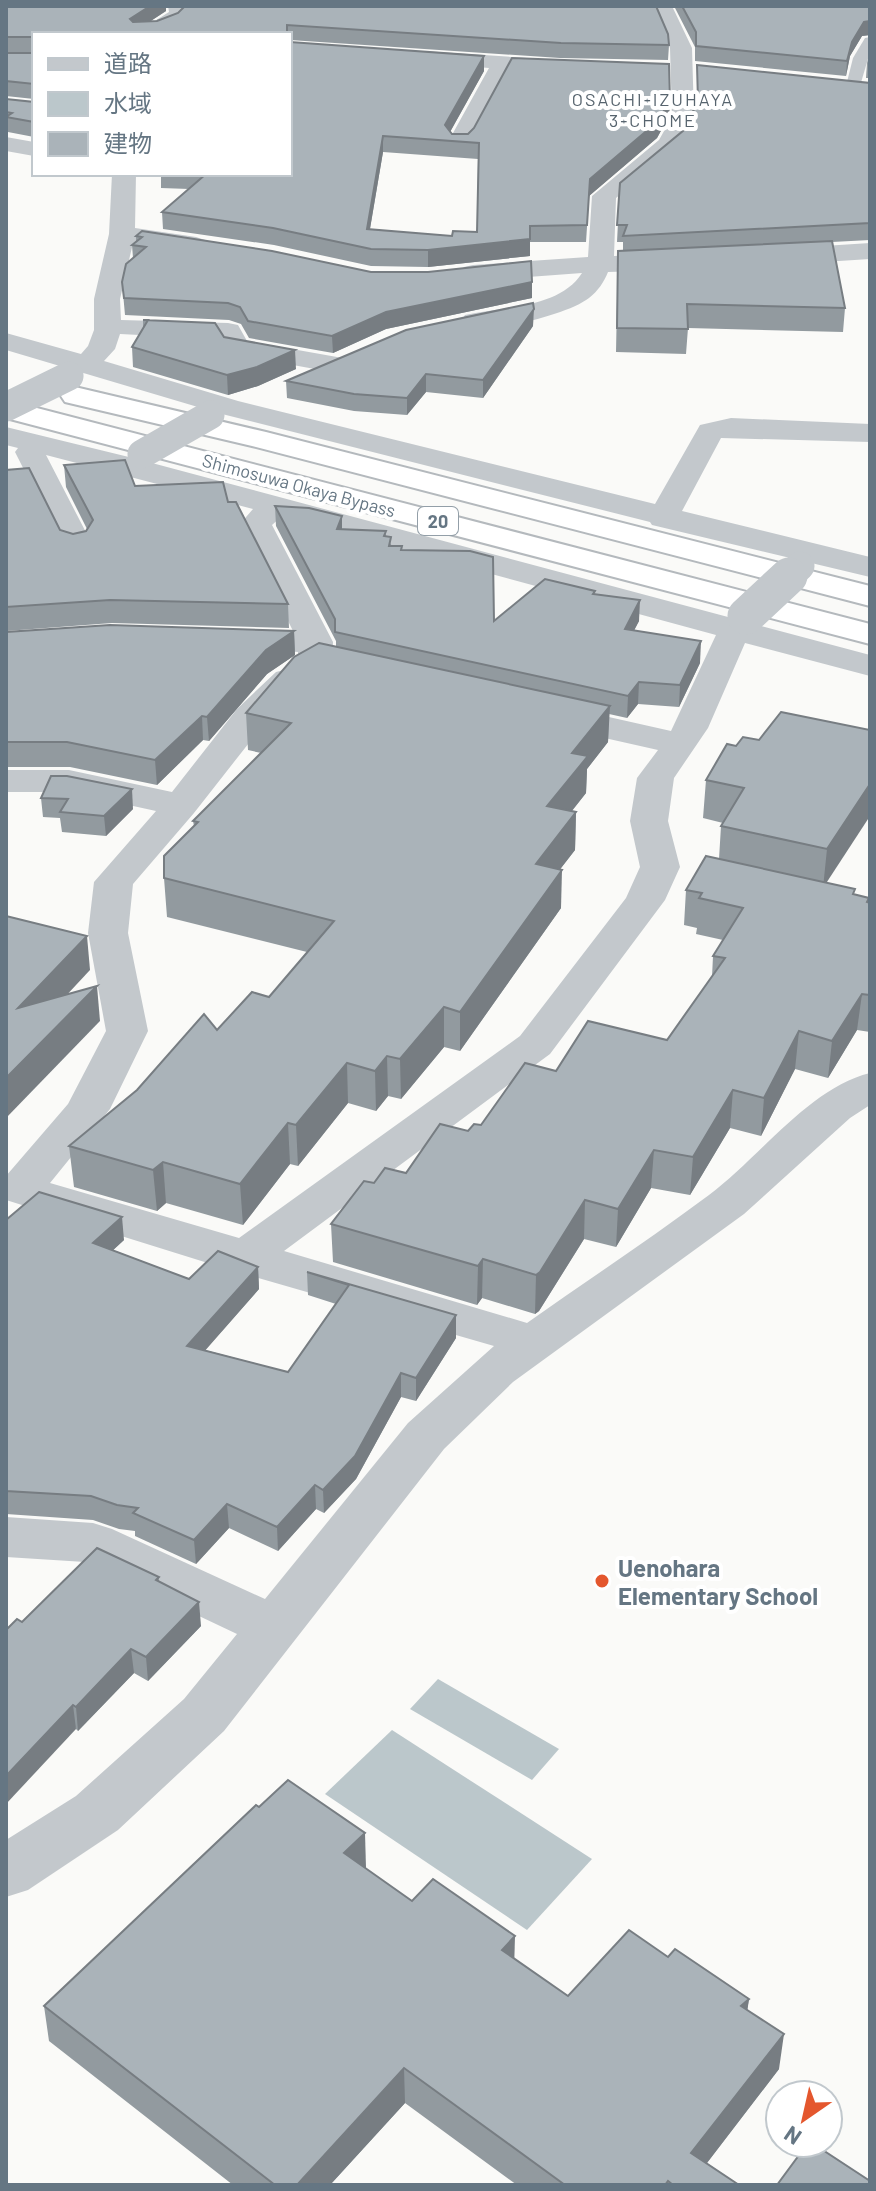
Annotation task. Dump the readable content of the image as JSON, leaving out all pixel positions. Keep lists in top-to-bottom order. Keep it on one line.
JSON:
{"streets":{"highway":["Shimosuwa Okaya Bypass","20"]},"districts":["OSACHI-IZUHAYA 3-CHOME"],"places":["Uenohara Elementary School"],"legend":["道路","水域","建物"],"north":"bottom left"}
